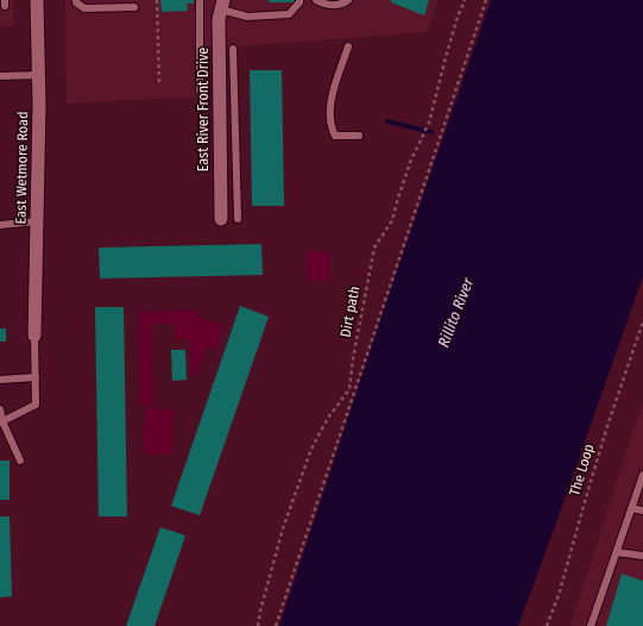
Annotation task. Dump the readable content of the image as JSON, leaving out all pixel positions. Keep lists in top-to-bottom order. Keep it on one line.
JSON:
{"streets":{"street":["East River Front Drive","East Wetmore Road"],"path":["Dirt path","The Loop"]},"water":["Rillito River"]}
